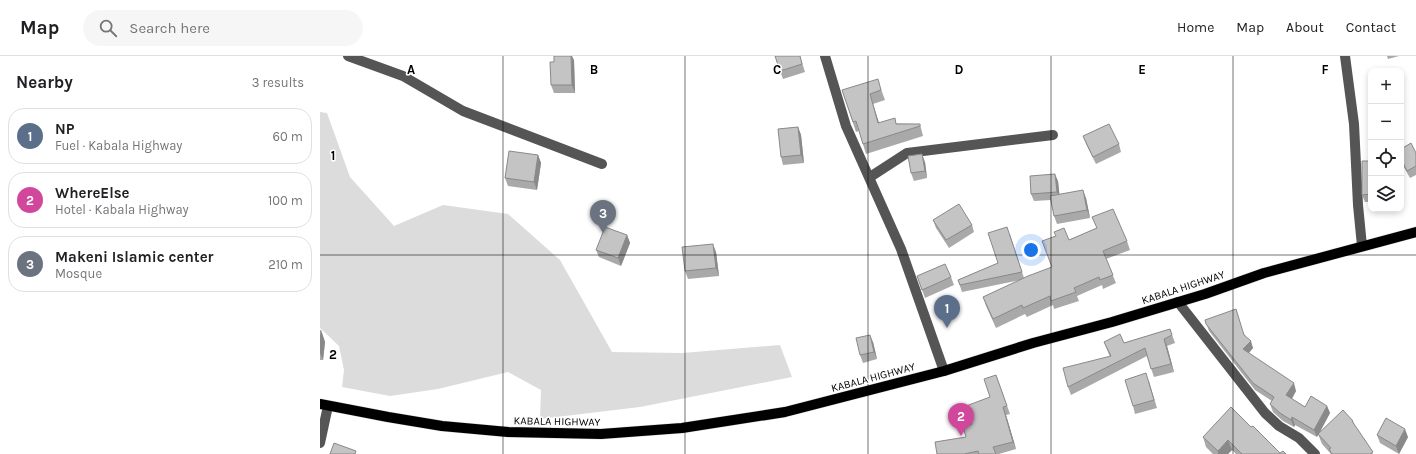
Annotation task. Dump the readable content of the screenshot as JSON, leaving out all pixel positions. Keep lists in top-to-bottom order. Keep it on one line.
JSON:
{"streets":{"main road":["KABALA HIGHWAY"]},"page":{"header":"Map","search":"Search here","nav":["Home","Map","About","Contact"],"heading":["Nearby","3 results"],"map_buttons":["+","−"],"list":[{"mark":"1","name":"NP","note":"Fuel · Kabala Highway","value":"60 m"},{"mark":"2","name":"WhereElse","note":"Hotel · Kabala Highway","value":"100 m"},{"mark":"3","name":"Makeni Islamic center","note":"Mosque","value":"210 m"}],"pins":["3","1","2"]},"grid":{"columns":["A","B","C","D","E","F"],"rows":["1","2"]}}
